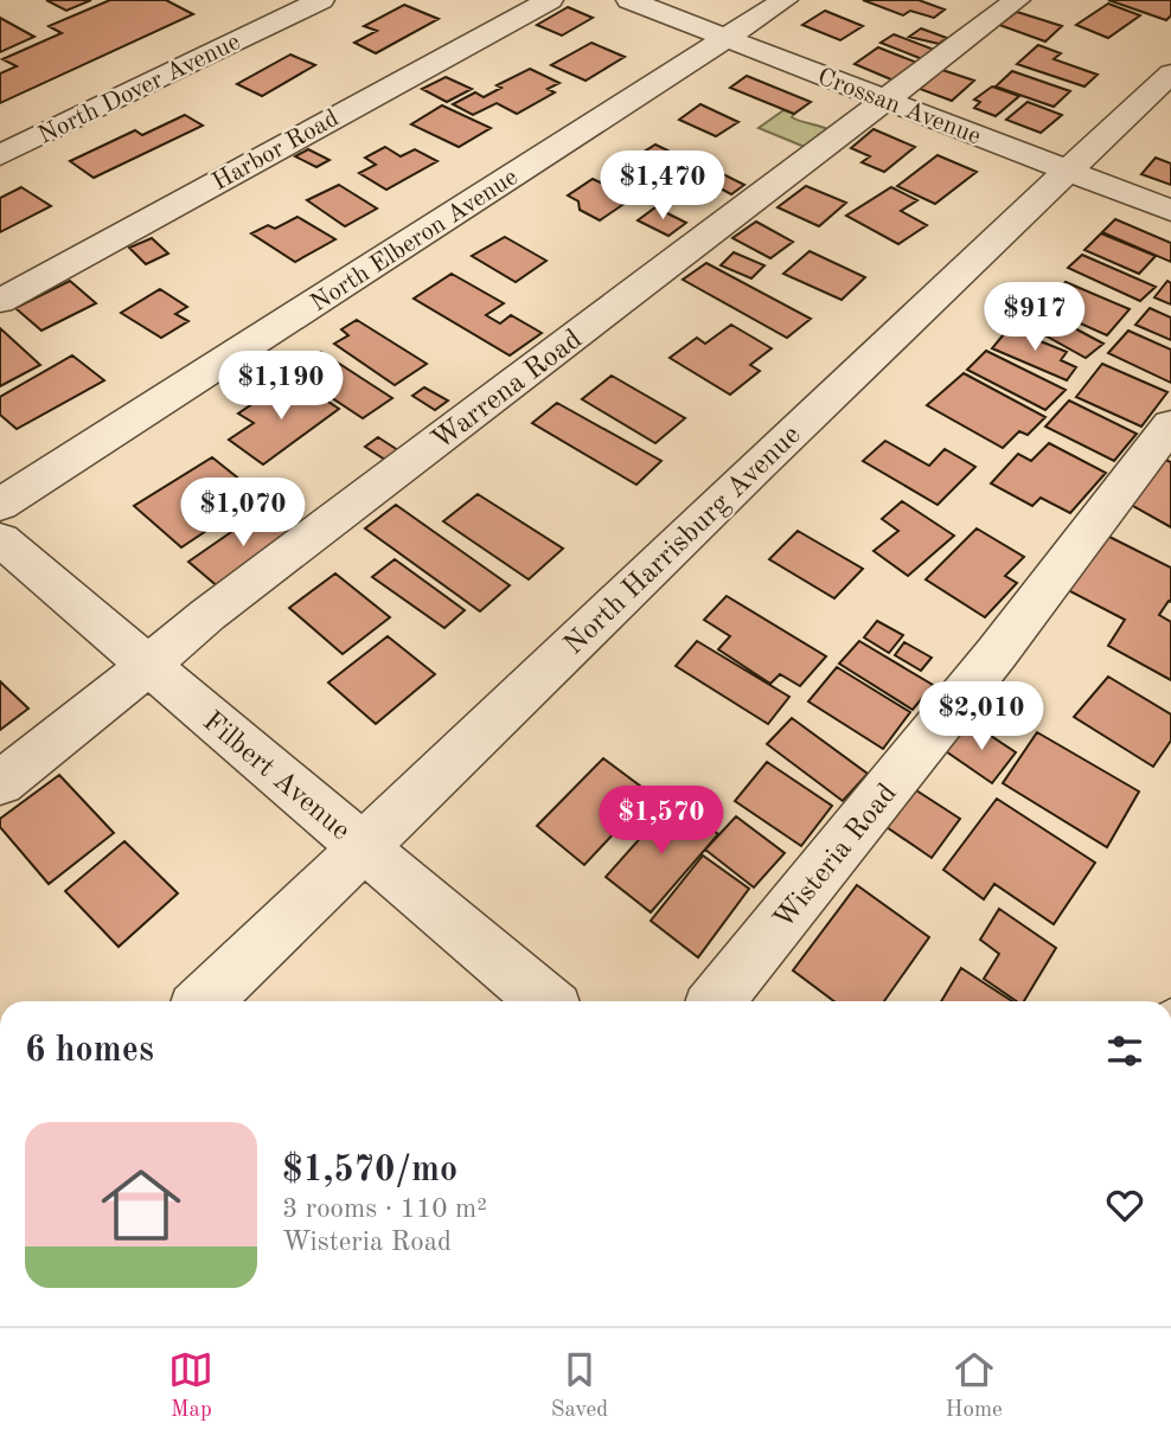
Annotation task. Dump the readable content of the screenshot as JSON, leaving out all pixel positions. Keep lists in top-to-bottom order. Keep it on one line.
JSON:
{"streets":{"street":["North Dover Avenue","Crossan Avenue","Harbor Road","North Elberon Avenue","Warrena Road","North Harrisburg Avenue","Filbert Avenue","Wisteria Road"]},"crossings":[["Crossan Avenue","North Elberon Avenue"],["Crossan Avenue","Warrena Road"],["Crossan Avenue","North Harrisburg Avenue"],["Warrena Road","Filbert Avenue"],["North Harrisburg Avenue","Filbert Avenue"]],"page":{"price":["$1,470","$917","$1,190","$1,070","$2,010","$1,570"],"heading":"6 homes","list":[{"name":"$1,570/mo","note":"3 rooms · 110 m² · Wisteria Road"}],"tabs":["Map","Saved","Home"]}}
